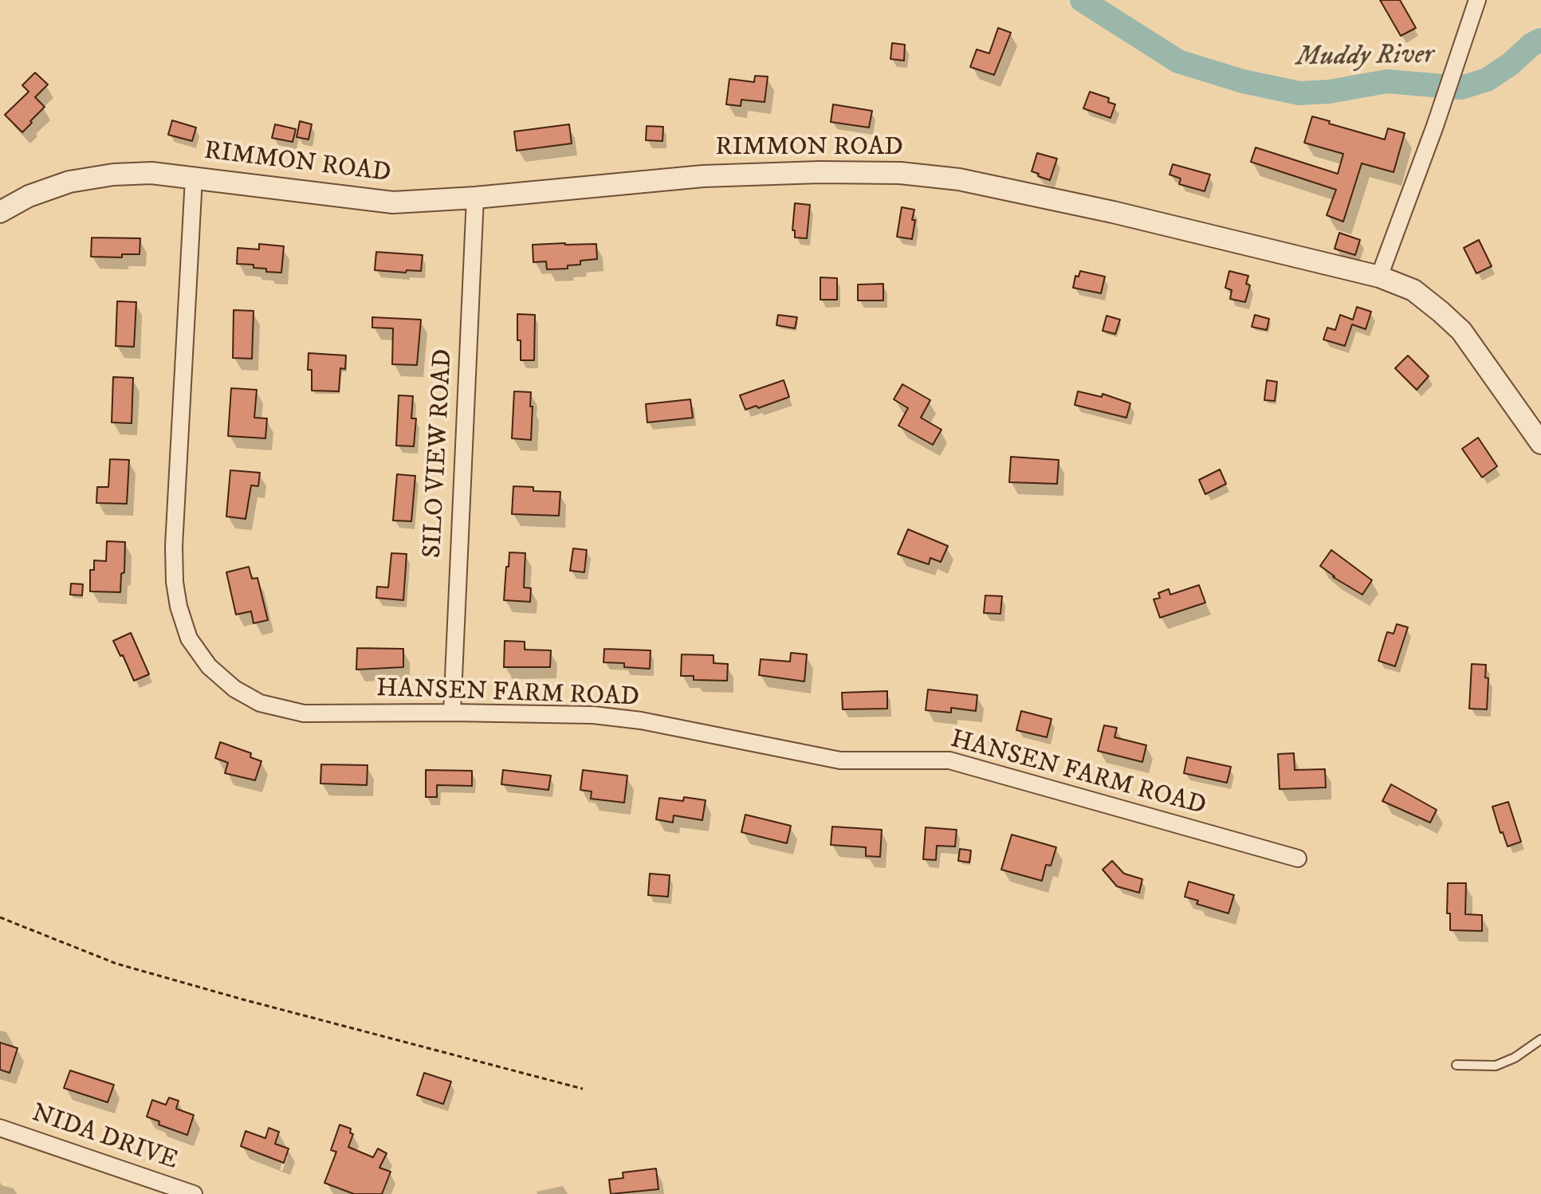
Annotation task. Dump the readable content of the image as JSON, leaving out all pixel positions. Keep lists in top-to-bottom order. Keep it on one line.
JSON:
{"streets":{"street":["RIMMON ROAD","SILO VIEW ROAD","HANSEN FARM ROAD","NIDA DRIVE"]},"crossings":[["RIMMON ROAD","SILO VIEW ROAD"],["RIMMON ROAD","HANSEN FARM ROAD"],["SILO VIEW ROAD","HANSEN FARM ROAD"]],"water":["Muddy River"]}
